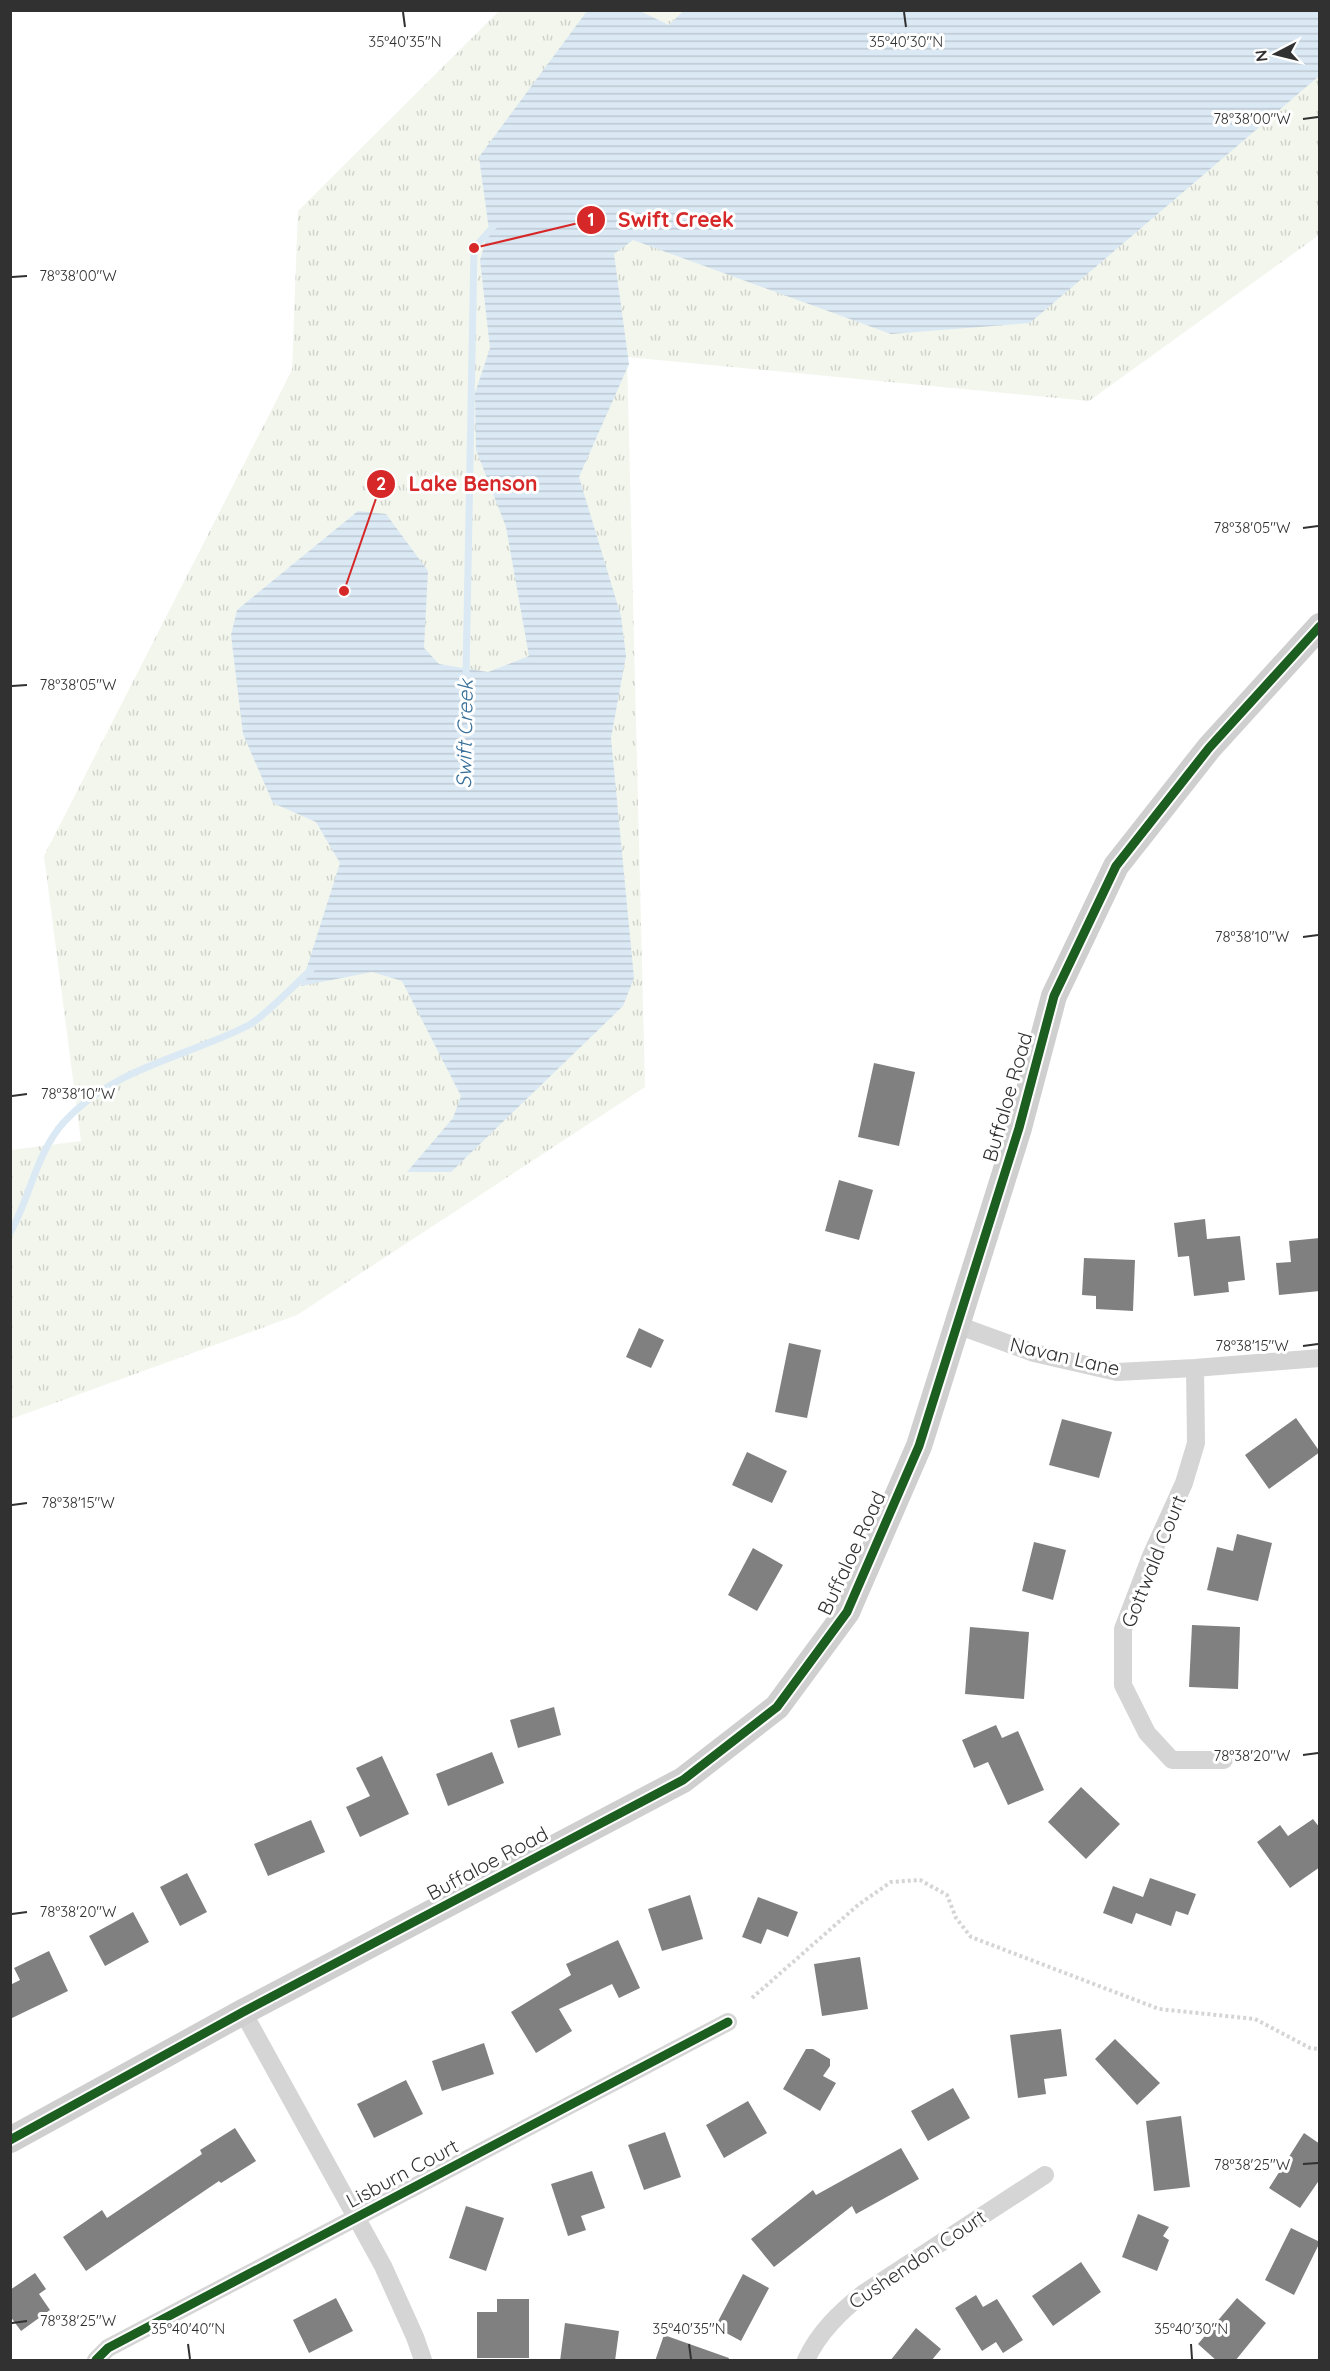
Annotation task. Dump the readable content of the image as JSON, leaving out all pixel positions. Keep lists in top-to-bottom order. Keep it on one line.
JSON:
{"streets":{"street":["Buffaloe Road","Navan Lane","Gottwald Court","Lisburn Court","Cushendon Court"]},"crossings":[["Buffaloe Road","Navan Lane"],["Navan Lane","Gottwald Court"]],"water":["Swift Creek"],"places":["Swift Creek","Lake Benson"],"north":"left","coordinates":["35°40'35\"N","35°40'30\"N","78°38'00\"W","78°38'05\"W","78°38'10\"W","78°38'15\"W","78°38'20\"W","78°38'25\"W","35°40'40\"N"]}
